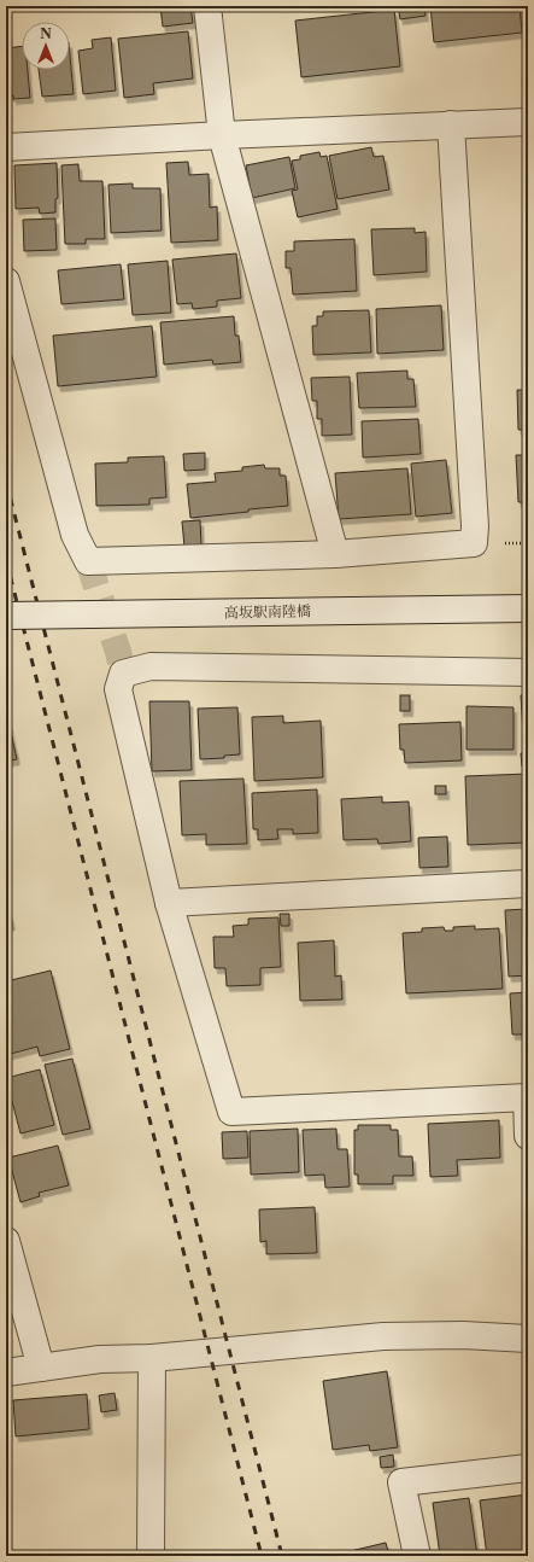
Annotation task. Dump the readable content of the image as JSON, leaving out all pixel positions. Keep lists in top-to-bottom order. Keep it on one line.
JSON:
{"streets":{"street":["高坂駅南陸橋"]},"north":"top"}
